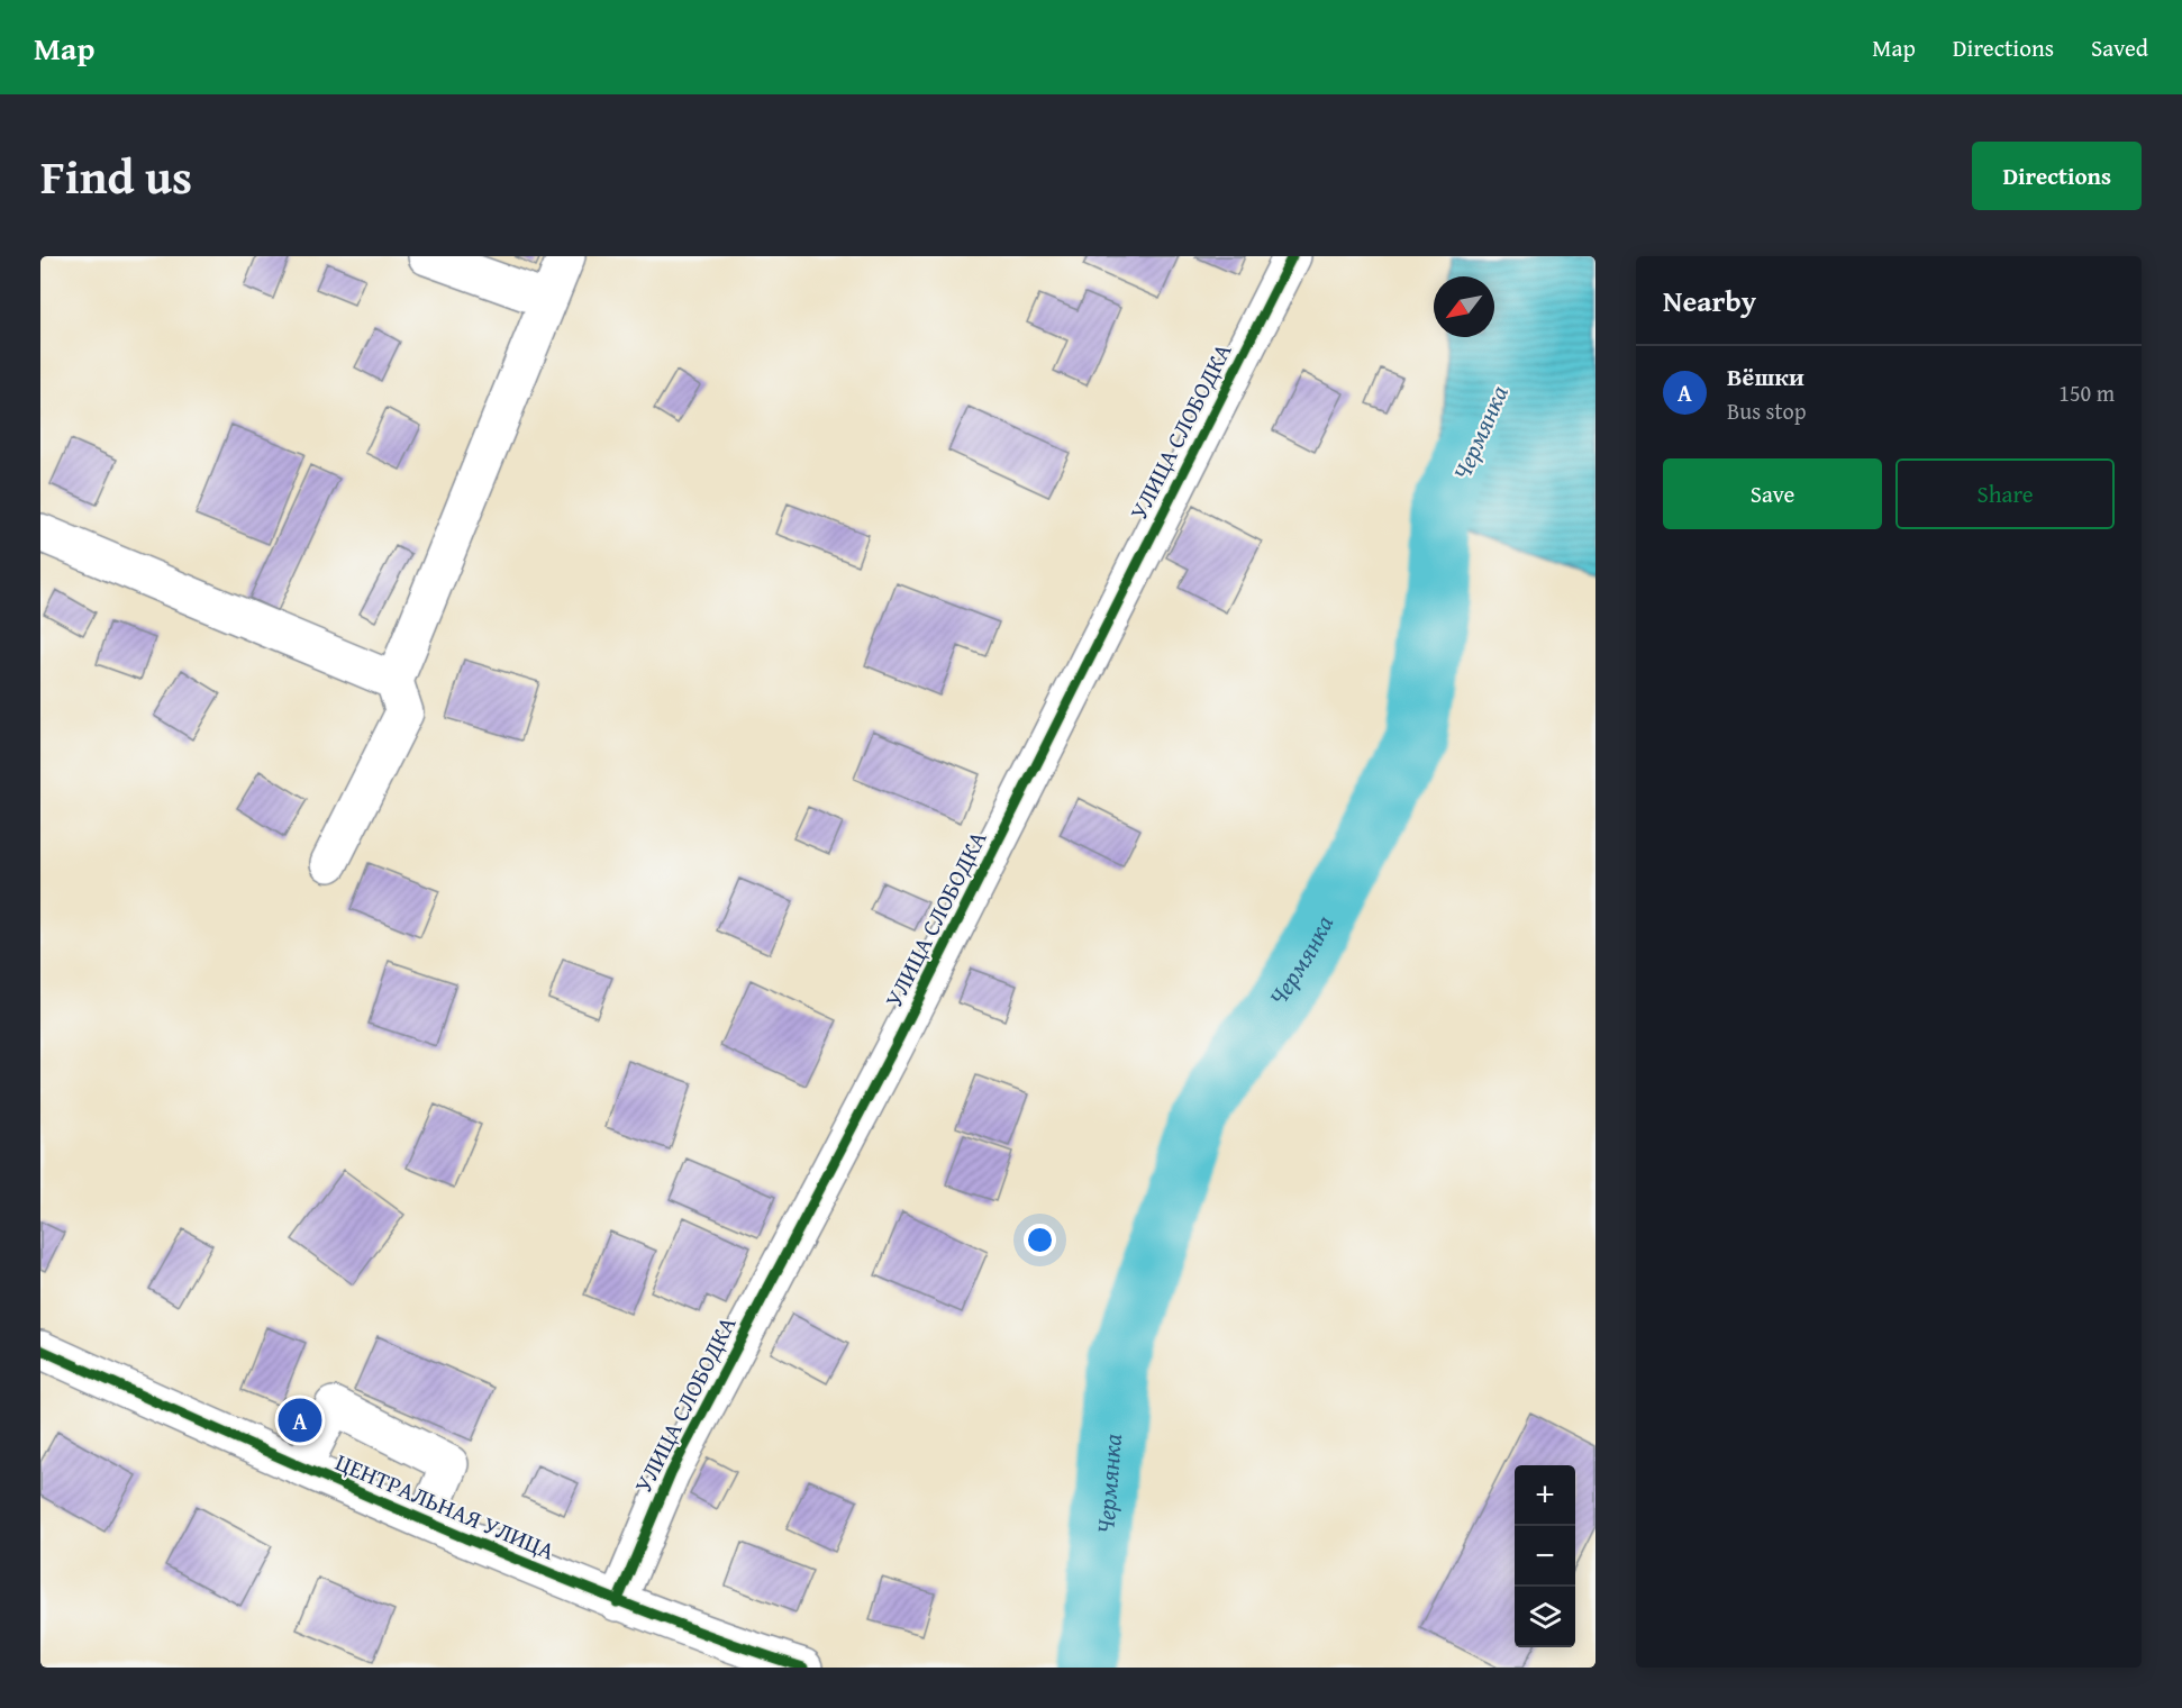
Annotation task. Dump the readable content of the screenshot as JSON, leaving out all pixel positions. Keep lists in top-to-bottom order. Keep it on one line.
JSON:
{"streets":{"street":["УЛИЦА СЛОБОДКА","ЦЕНТРАЛЬНАЯ УЛИЦА"]},"crossings":[["УЛИЦА СЛОБОДКА","ЦЕНТРАЛЬНАЯ УЛИЦА"]],"water":["Чермянка"],"north":"bottom left","page":{"header":"Map","nav":["Map","Directions","Saved"],"title":"Find us","buttons":["Directions",["Save","Share"]],"heading":"Nearby","list":[{"mark":"A","name":"Вёшки","note":"Bus stop","value":"150 m"}],"pins":"A","map_buttons":["+","−"]}}
